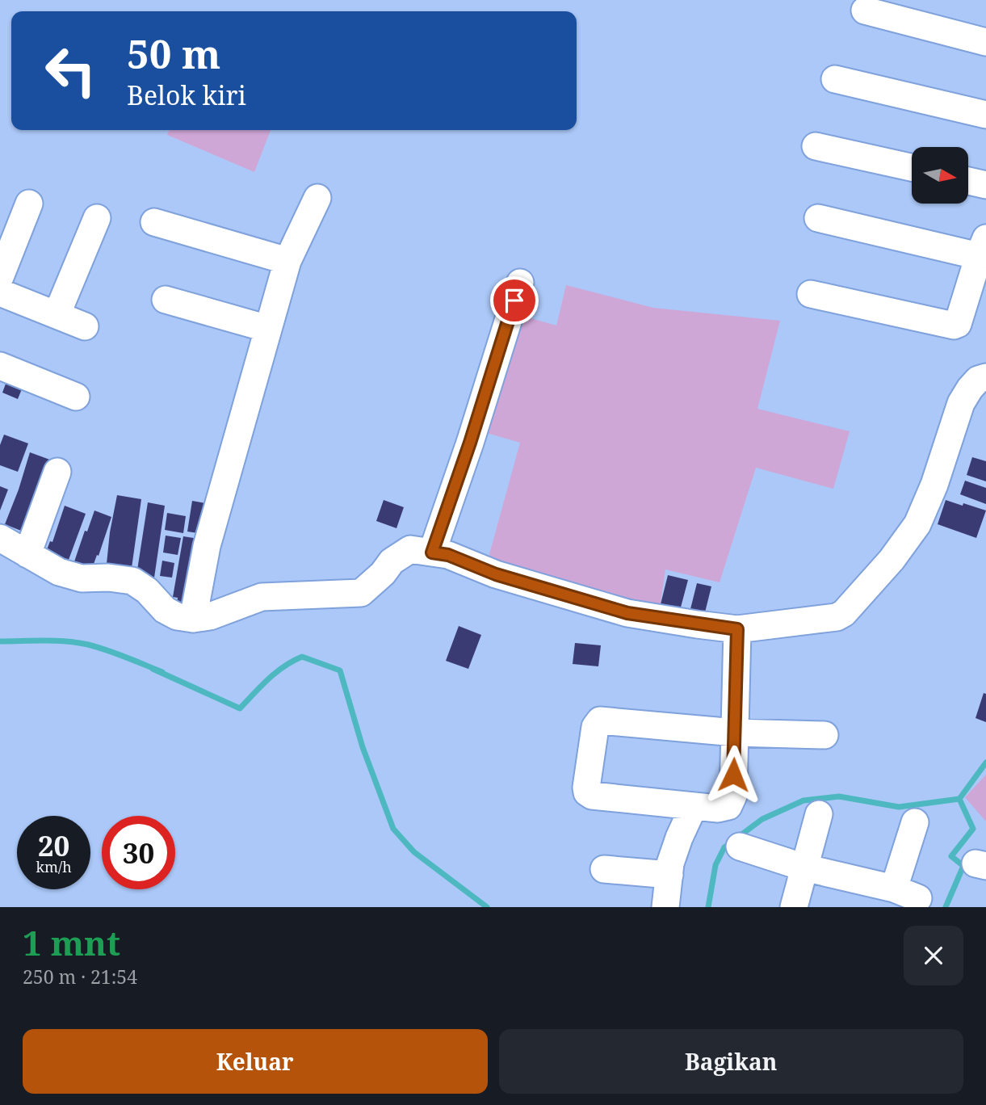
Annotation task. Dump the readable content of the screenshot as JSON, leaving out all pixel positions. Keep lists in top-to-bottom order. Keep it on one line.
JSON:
{"north":"right","page":{"turn":["50 m","Belok kiri"],"speed":"20 km/h","limit":"30","heading":["1 mnt","250 m · 21:54"],"buttons":["Keluar","Bagikan"]}}
